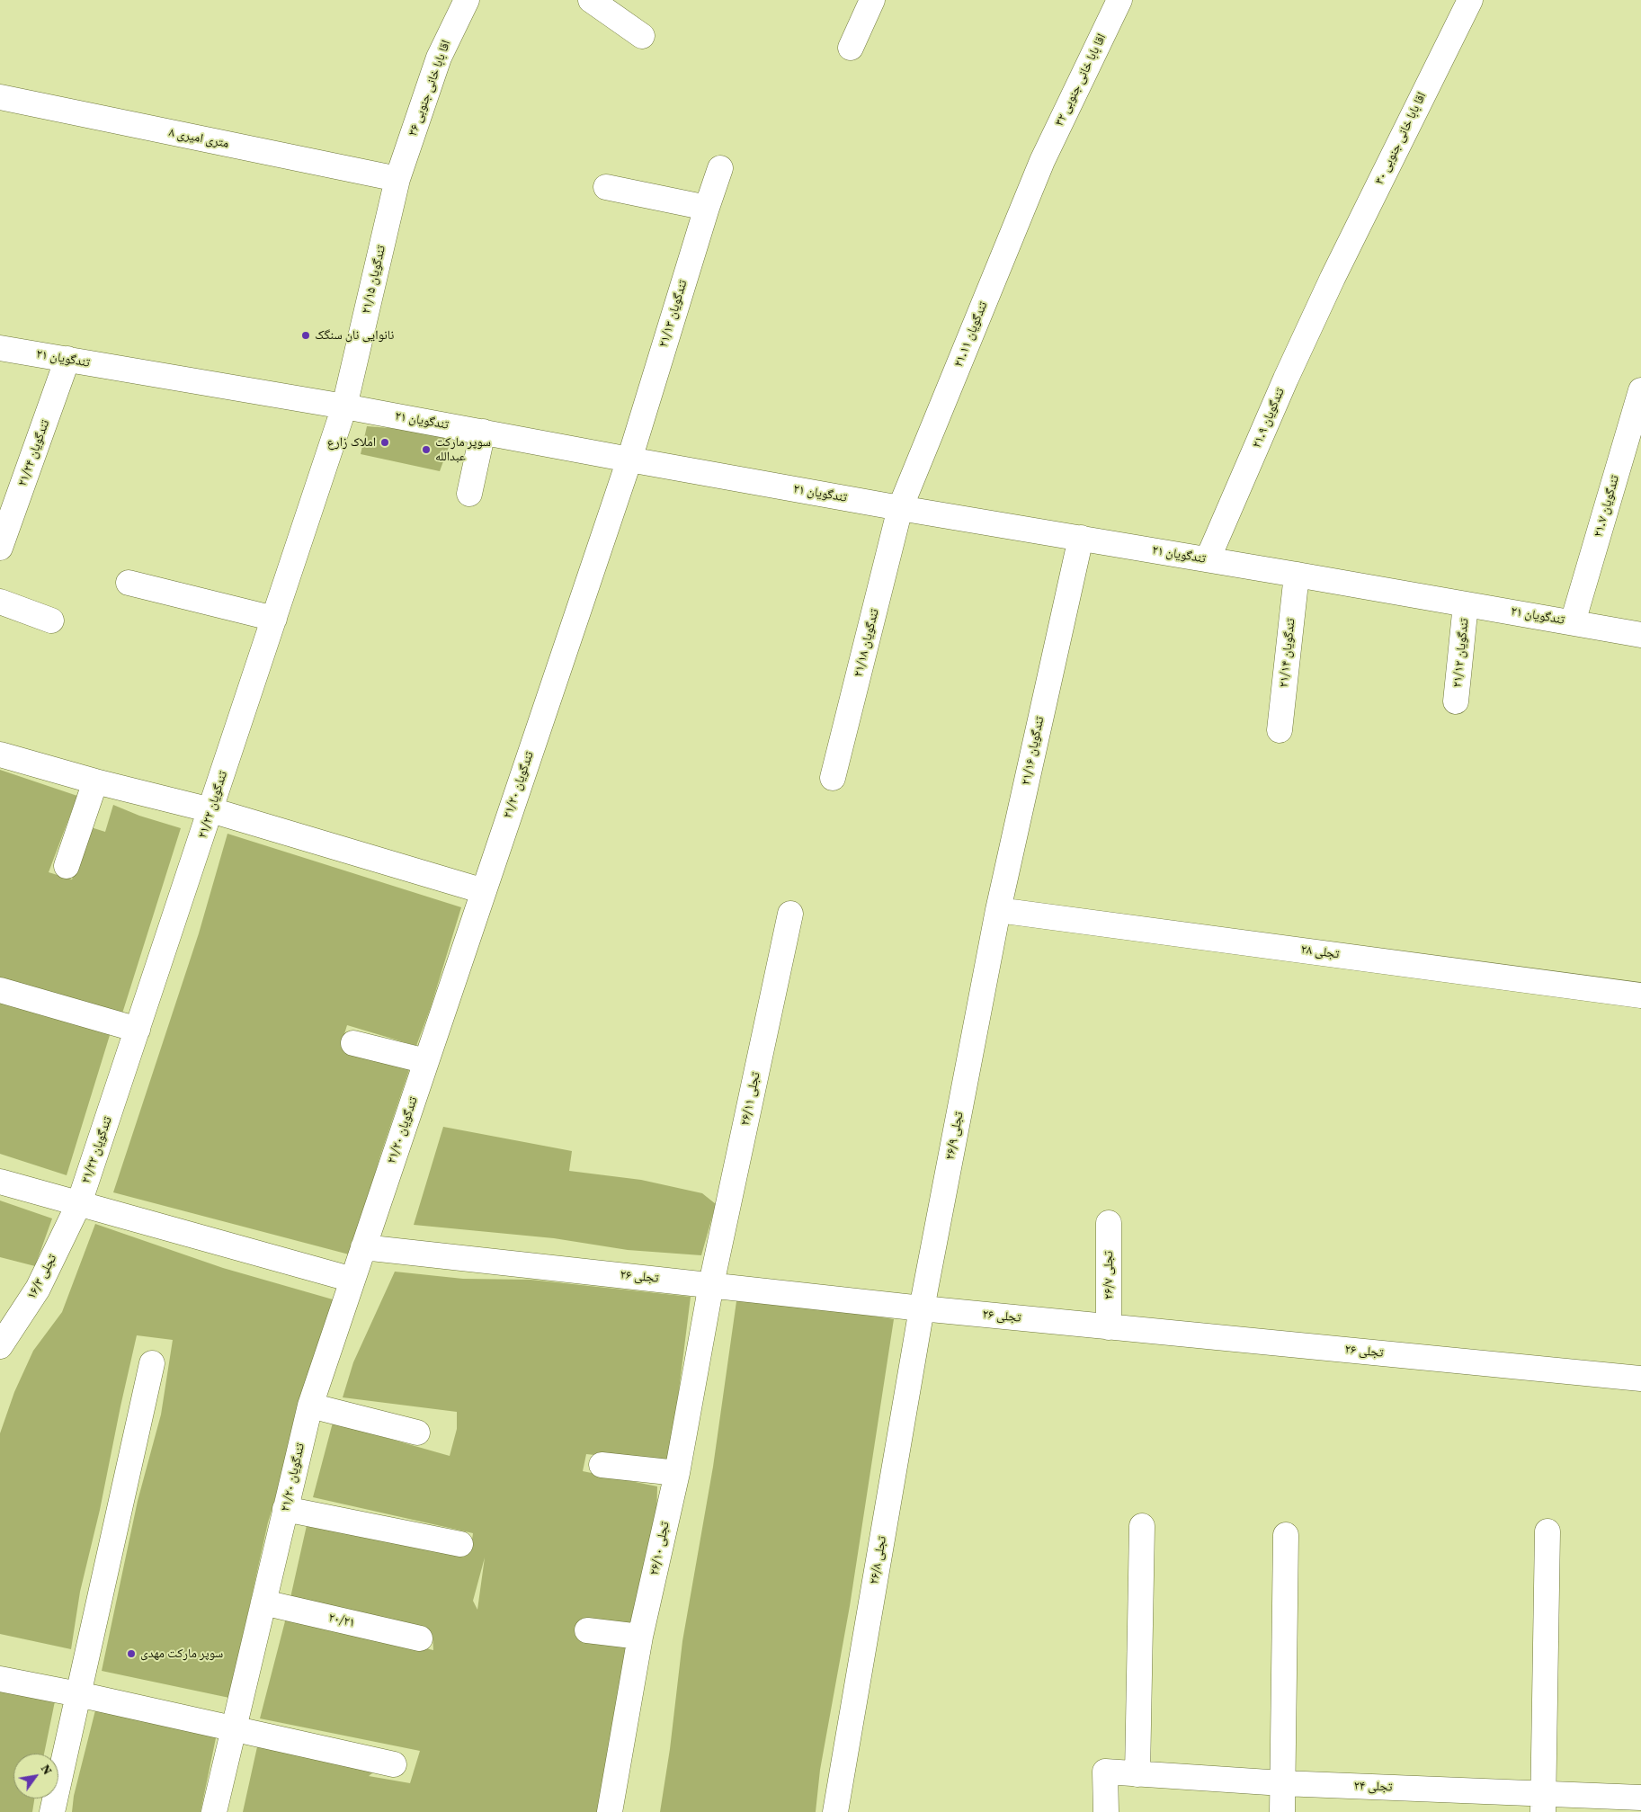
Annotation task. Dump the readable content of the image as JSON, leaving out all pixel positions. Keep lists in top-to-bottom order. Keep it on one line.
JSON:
{"streets":{"street":["۳۲ اقا بابا خانی جنوبی","۳۶ اقا بابا خانی جنوبی","۸ متری امیری","۳۰ اقا بابا خانی جنوبی","۲۱/۱۵ تندگویان","۲۱/۱۳ تندگویان","۲۱.۱۱ تندگویان","۲۱ تندگویان","۲۱.۹ تندگویان","۲۱/۲۴ تندگویان","۲۱.۷ تندگویان","۲۱/۱۸ تندگویان","۲۱/۱۴ تندگویان","۲۱/۱۲ تندگویان","۲۱/۱۶ تندگویان","۲۱/۲۰ تندگویان","۲۱/۲۲ تندگویان","۲۸ تجلی","۲۶/۱۱ تجلی","۲۶/۹ تجلی","۲۶/۷ تجلی","۱۶/۳ تجلی","۲۶ تجلی","۲۶/۱۰ تجلی","۲۶/۸ تجلی","۲۰/۲۱","۲۴ تجلی"]},"crossings":[["۳۲ اقا بابا خانی جنوبی","۲۱.۱۱ تندگویان"],["۳۶ اقا بابا خانی جنوبی","۸ متری امیری"],["۳۶ اقا بابا خانی جنوبی","۲۱/۱۵ تندگویان"],["۸ متری امیری","۲۱/۱۵ تندگویان"],["۳۰ اقا بابا خانی جنوبی","۲۱.۹ تندگویان"],["۲۱/۱۵ تندگویان","۲۱ تندگویان"],["۲۱/۱۵ تندگویان","۲۱/۲۲ تندگویان"],["۲۱/۱۳ تندگویان","۲۱ تندگویان"],["۲۱/۱۳ تندگویان","۲۱/۲۰ تندگویان"],["۲۱.۱۱ تندگویان","۲۱ تندگویان"],["۲۱.۱۱ تندگویان","۲۱/۱۸ تندگویان"],["۲۱ تندگویان","۲۱.۹ تندگویان"],["۲۱ تندگویان","۲۱/۲۴ تندگویان"],["۲۱ تندگویان","۲۱.۷ تندگویان"],["۲۱ تندگویان","۲۱/۱۸ تندگویان"],["۲۱ تندگویان","۲۱/۱۴ تندگویان"],["۲۱ تندگویان","۲۱/۱۲ تندگویان"],["۲۱ تندگویان","۲۱/۱۶ تندگویان"],["۲۱ تندگویان","۲۱/۲۰ تندگویان"],["۲۱ تندگویان","۲۱/۲۲ تندگویان"],["۲۱/۱۶ تندگویان","۲۸ تجلی"],["۲۱/۱۶ تندگویان","۲۶/۹ تجلی"],["۲۱/۲۰ تندگویان","۲۶ تجلی"],["۲۱/۲۰ تندگویان","۲۰/۲۱"],["۲۱/۲۲ تندگویان","۱۶/۳ تجلی"],["۲۶/۱۱ تجلی","۲۶ تجلی"],["۲۶/۱۱ تجلی","۲۶/۱۰ تجلی"],["۲۶/۹ تجلی","۲۶ تجلی"],["۲۶/۹ تجلی","۲۶/۸ تجلی"],["۲۶/۷ تجلی","۲۶ تجلی"],["۲۶ تجلی","۲۶/۱۰ تجلی"],["۲۶ تجلی","۲۶/۸ تجلی"]],"places":["نانوایی نان سنگک","املاک زارع","سوپر مارکت عبدالله","سوپر مارکت مهدی"],"north":"top right"}
